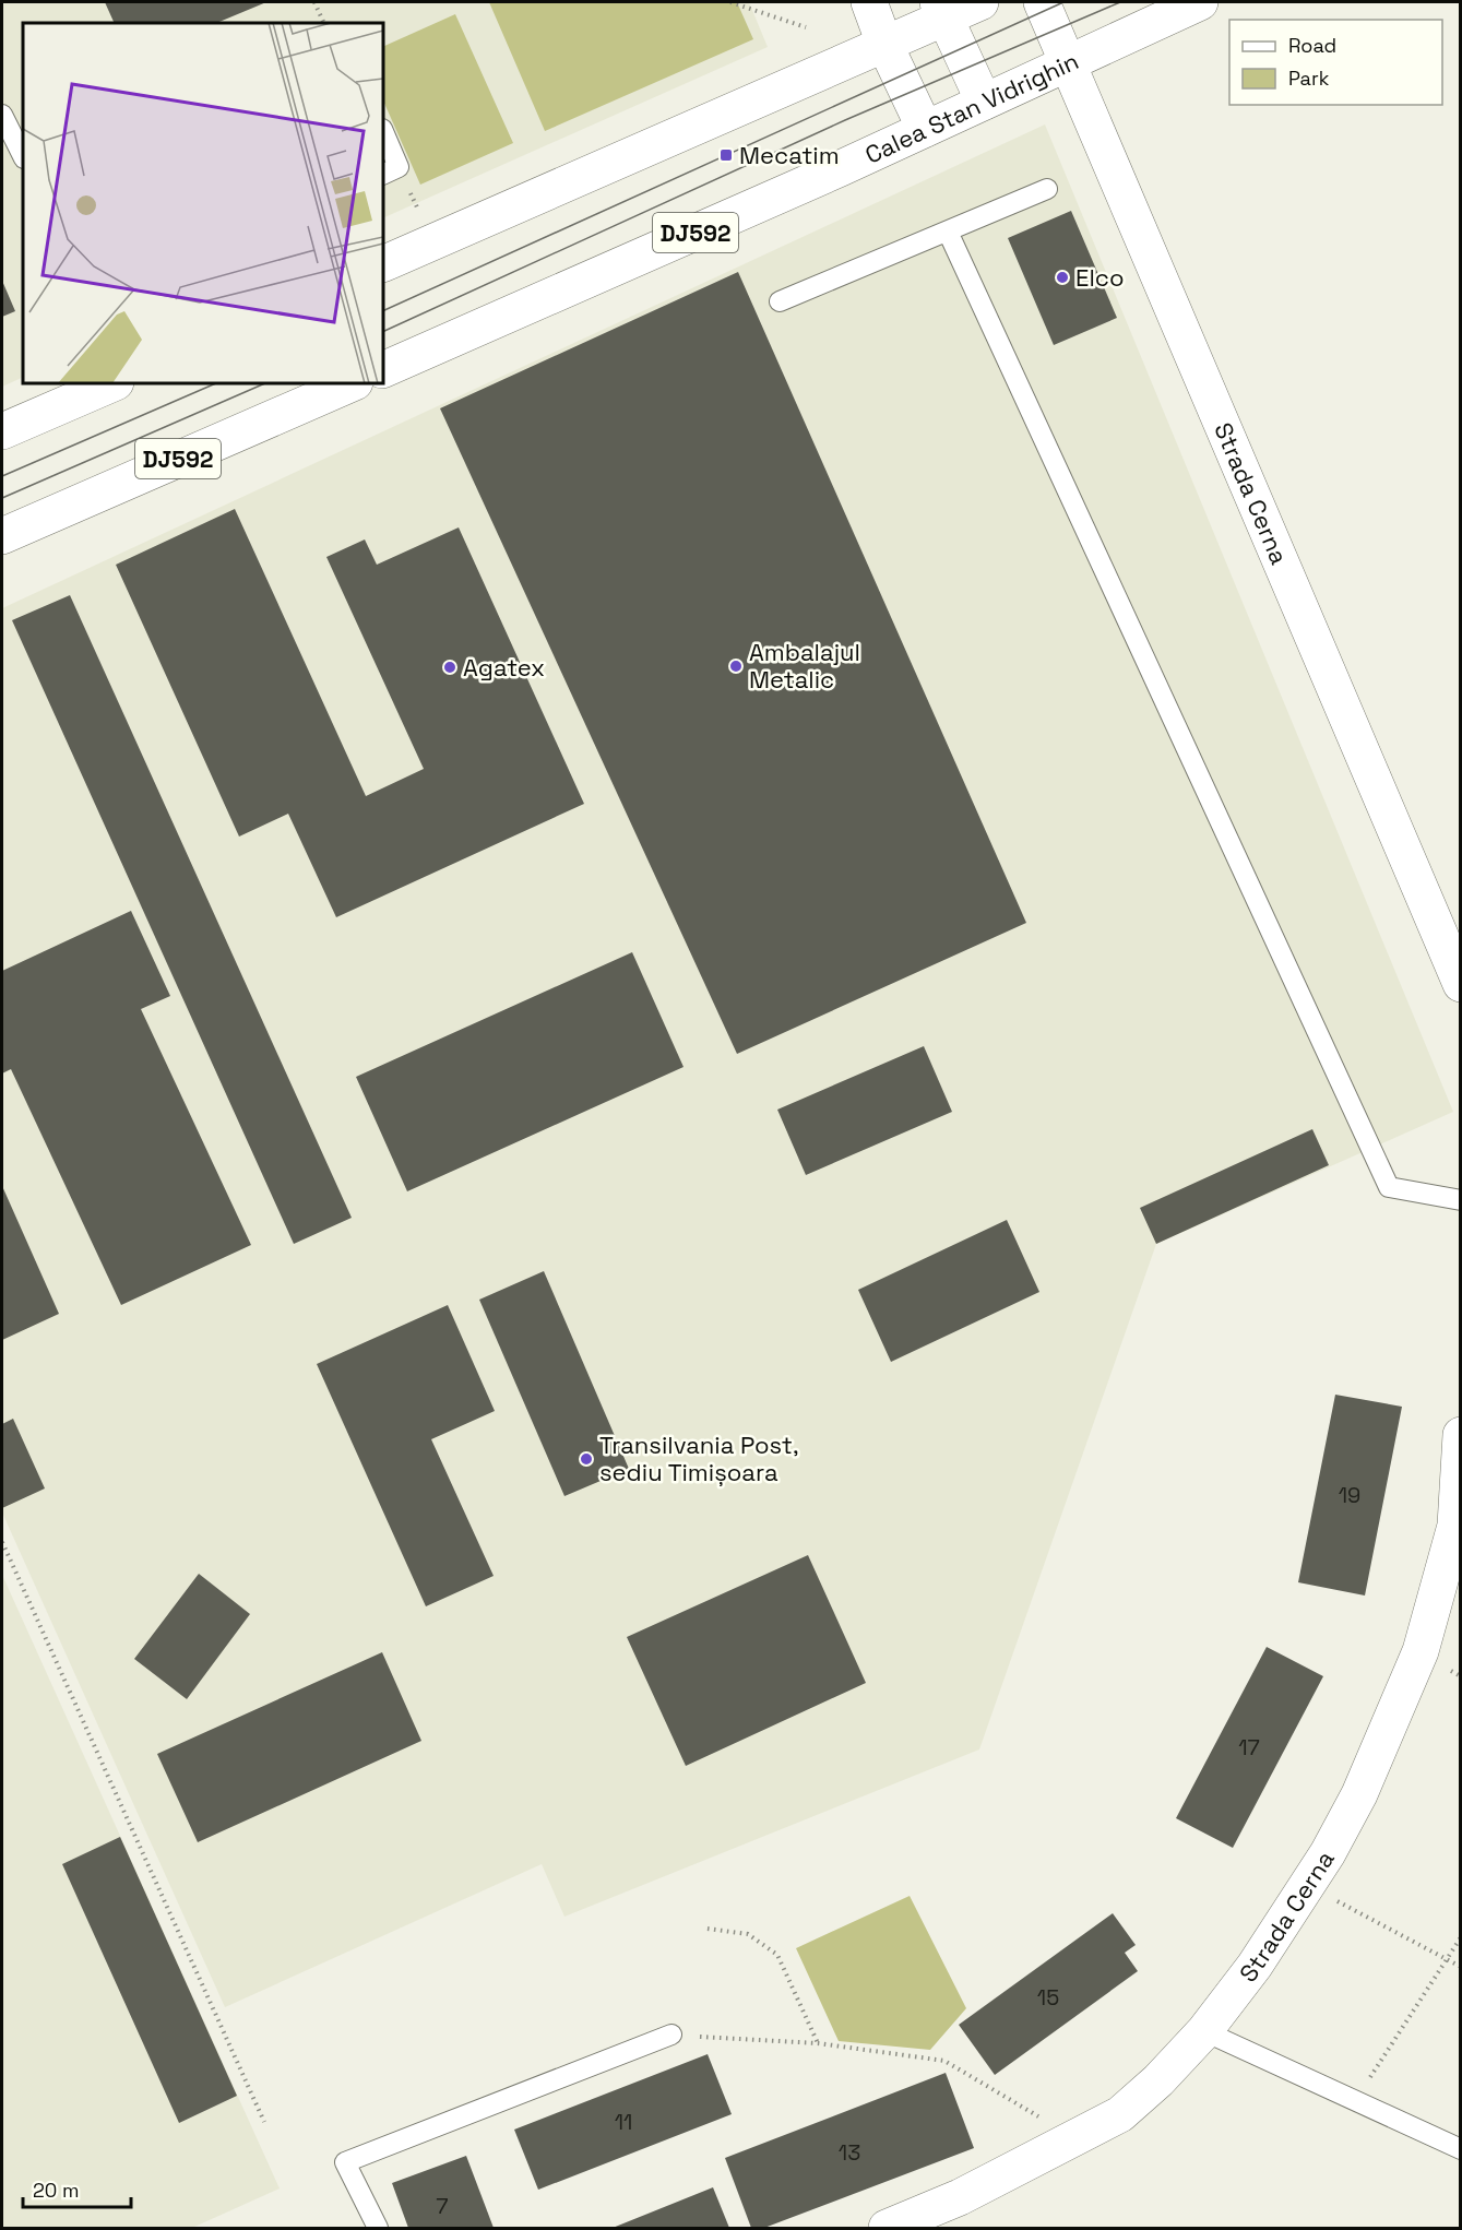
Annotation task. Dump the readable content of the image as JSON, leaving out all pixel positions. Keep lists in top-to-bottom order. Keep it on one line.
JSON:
{"streets":{"street":["Calea Stan Vidrighin","DJ592","Strada Cerna"]},"crossings":[["Calea Stan Vidrighin","Strada Cerna"]],"places":{"transit":["Mecatim"],"other":["Elco","Ambalajul Metalic","Agatex","Transilvania Post, sediu Timișoara"]},"house_numbers":["19","17","15","11","13","7"],"legend":["Road","Park"],"scale_bar":"20 m"}
